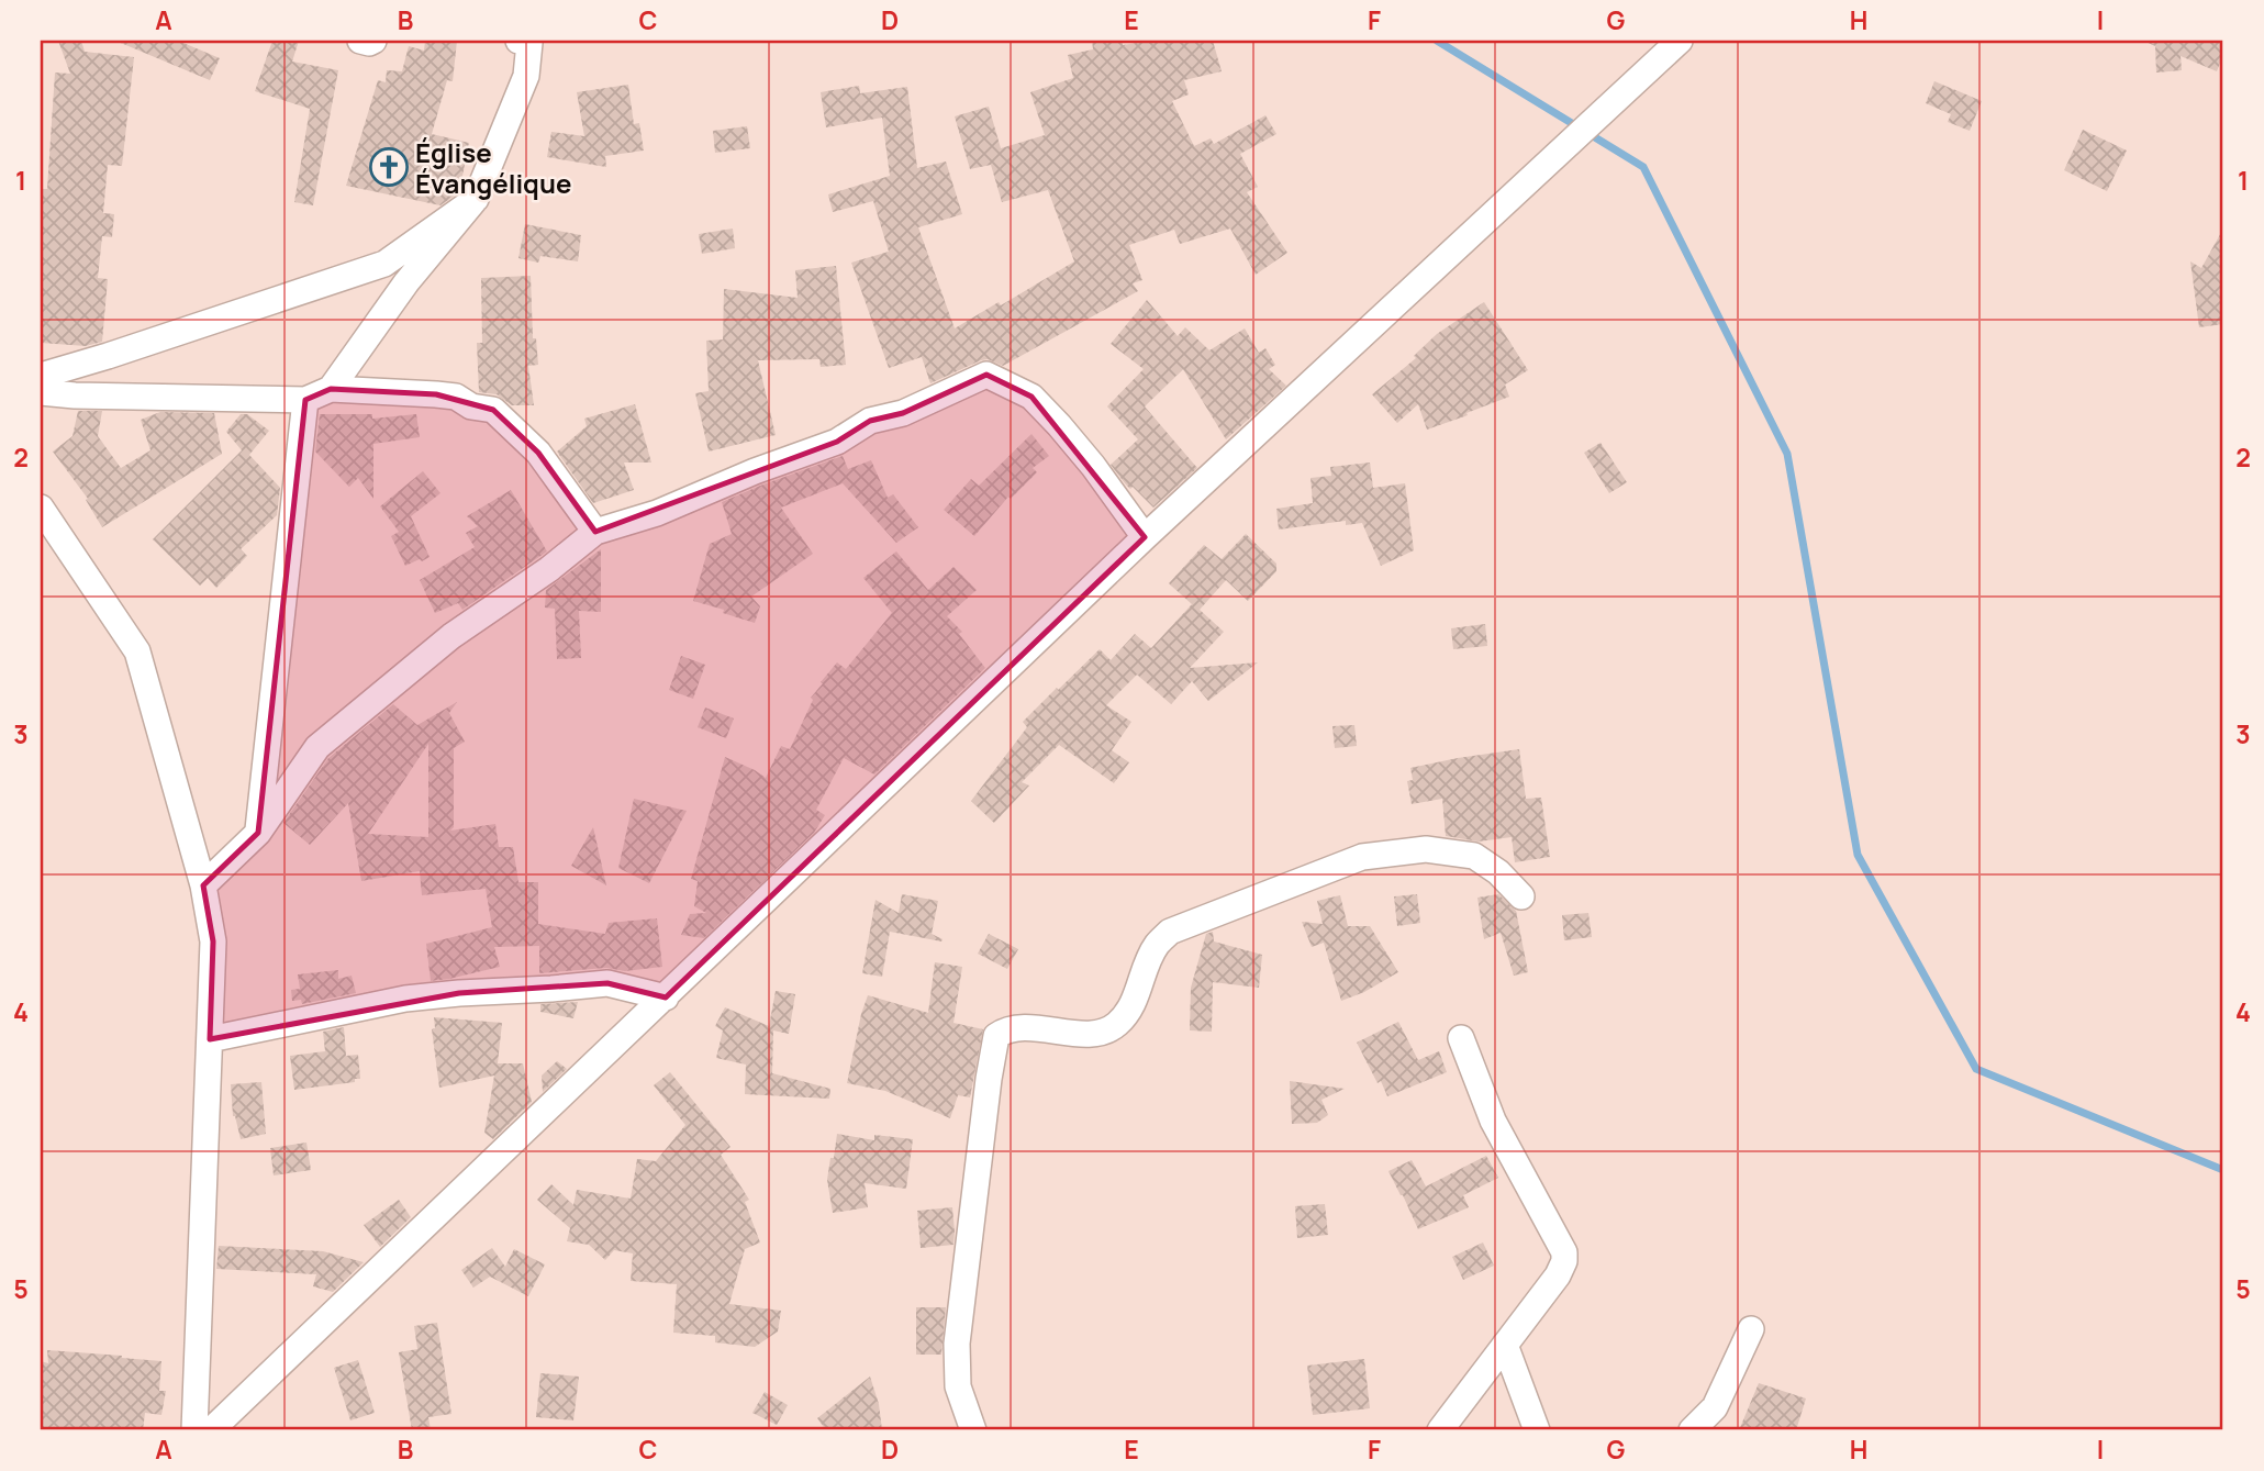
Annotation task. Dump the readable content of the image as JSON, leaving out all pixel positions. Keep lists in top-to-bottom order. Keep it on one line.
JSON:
{"places":{"church":["Église Évangélique"]},"grid":{"columns":["A","B","C","D","E","F","G","H","I"],"rows":["1","2","3","4","5"]}}
